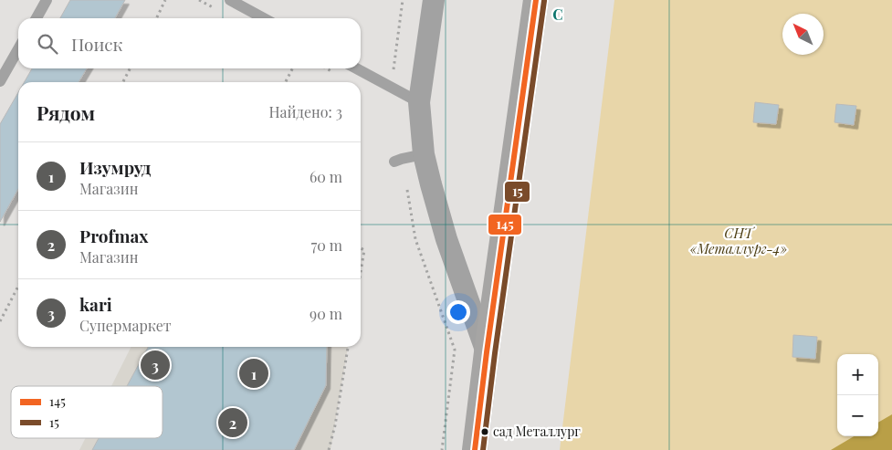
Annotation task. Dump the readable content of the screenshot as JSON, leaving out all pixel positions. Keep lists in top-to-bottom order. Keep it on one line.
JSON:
{"parks":["СНТ «Металлург-4»"],"places":["сад Металлург"],"lines":["transit line 145","transit line 15"],"legend":["145","15"],"north":"top left","page":{"search":"Поиск","heading":["Рядом","Найдено: 3"],"list":[{"mark":"1","name":"Изумруд","note":"Магазин","value":"60 m"},{"mark":"2","name":"Profmax","note":"Магазин","value":"70 m"},{"mark":"3","name":"kari","note":"Супермаркет","value":"90 m"}],"pins":["3","1","2"],"map_buttons":["+","−"]},"grid":{"columns":["C"]}}
